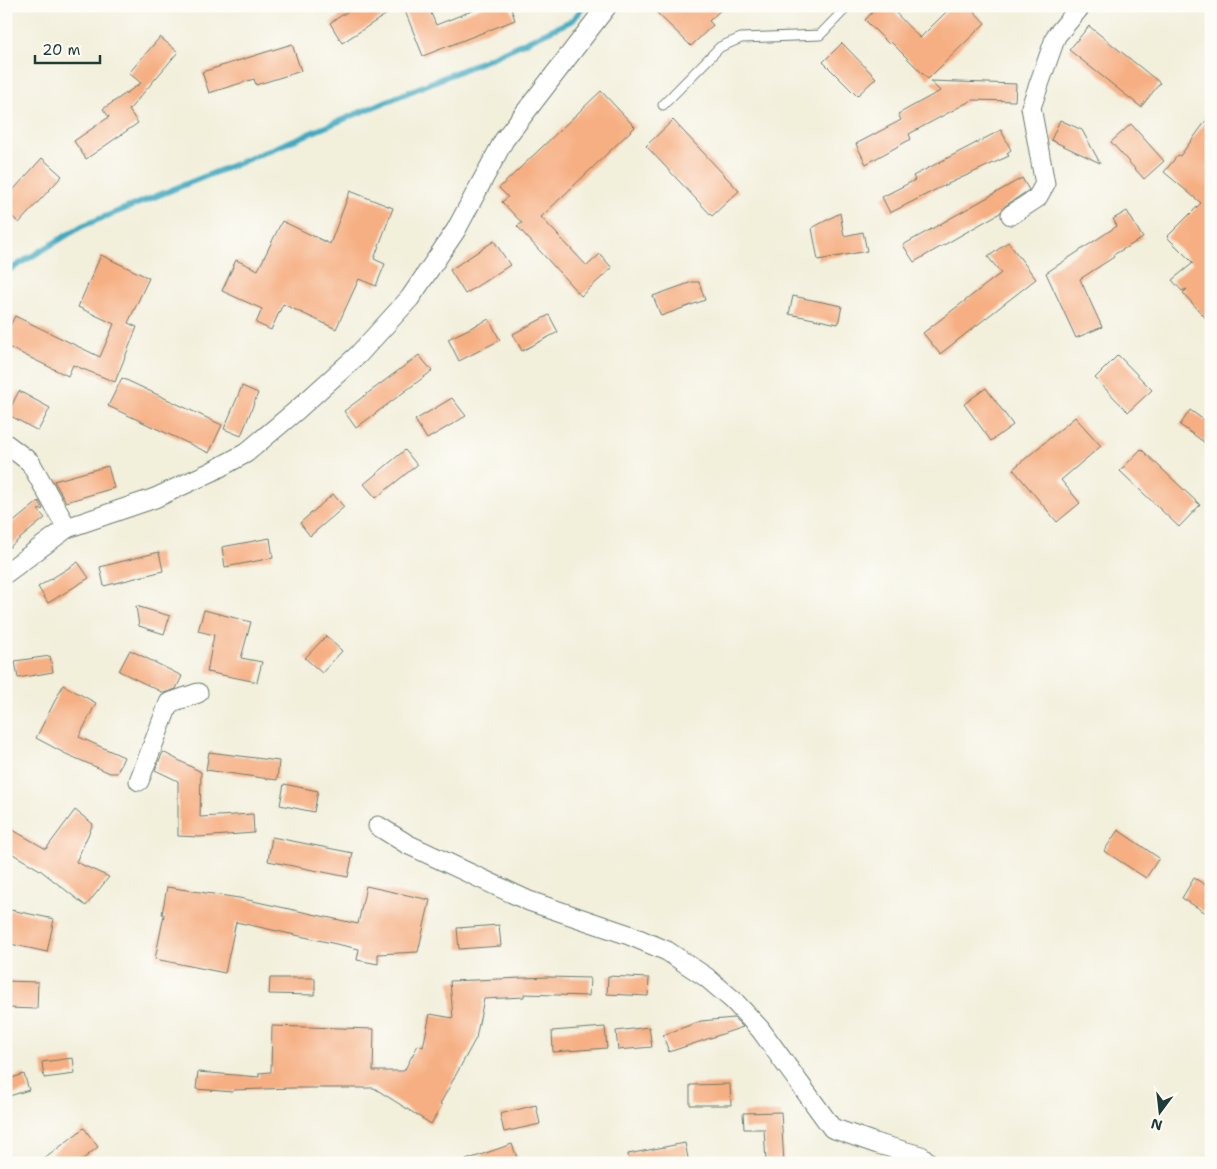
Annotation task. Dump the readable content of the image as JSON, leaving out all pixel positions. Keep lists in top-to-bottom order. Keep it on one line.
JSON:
{"scale_bar":"20 m","north":"bottom"}
